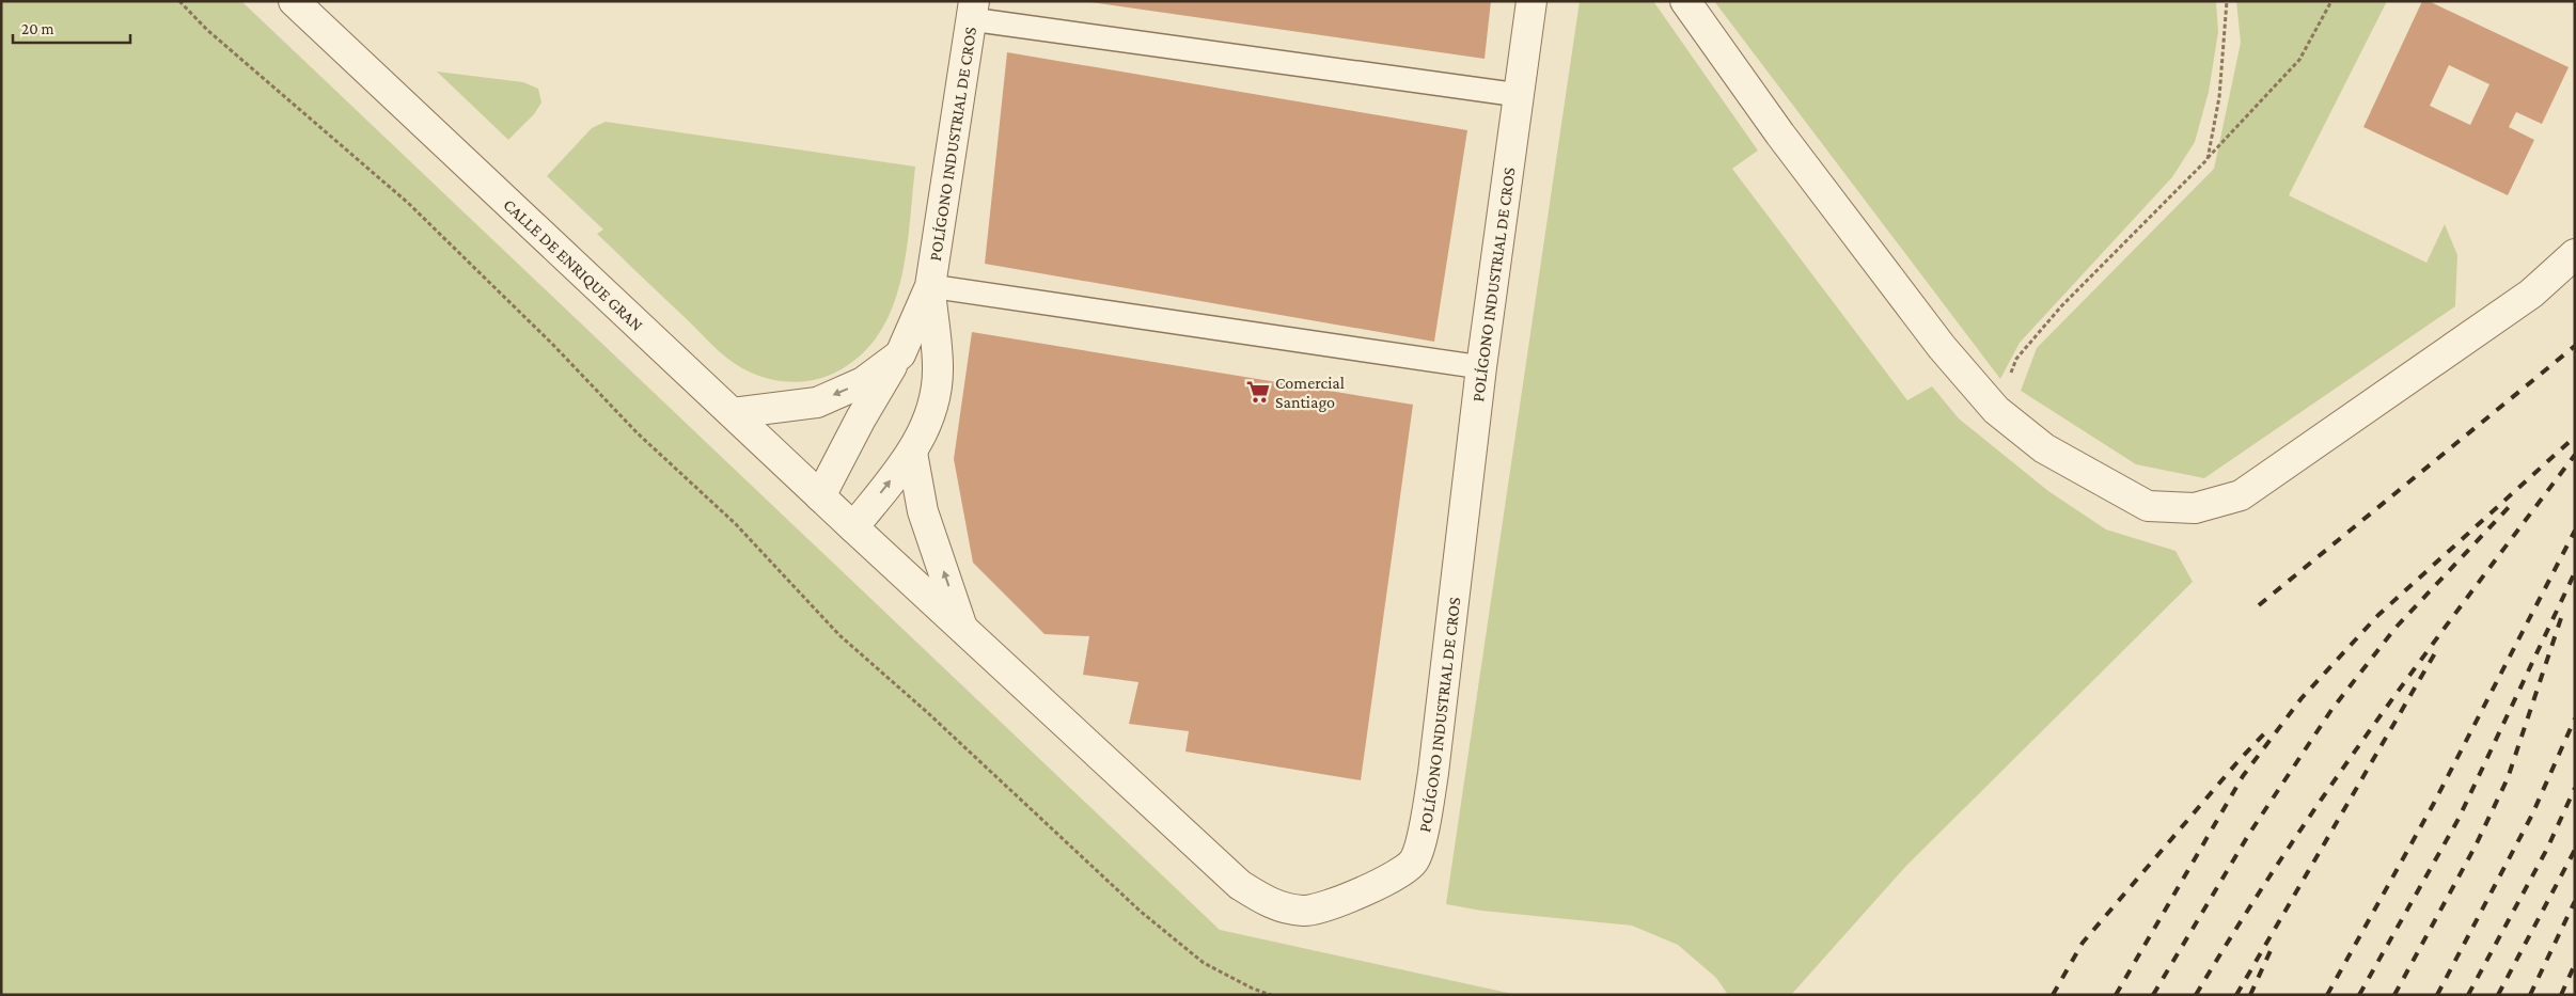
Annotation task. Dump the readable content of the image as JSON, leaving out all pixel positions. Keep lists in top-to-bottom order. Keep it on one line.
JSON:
{"streets":{"street":["POLÍGONO INDUSTRIAL DE CROS","CALLE DE ENRIQUE GRAN"]},"crossings":[["POLÍGONO INDUSTRIAL DE CROS","CALLE DE ENRIQUE GRAN"]],"places":{"supermarket":["Comercial Santiago"]},"scale_bar":"20 m"}
